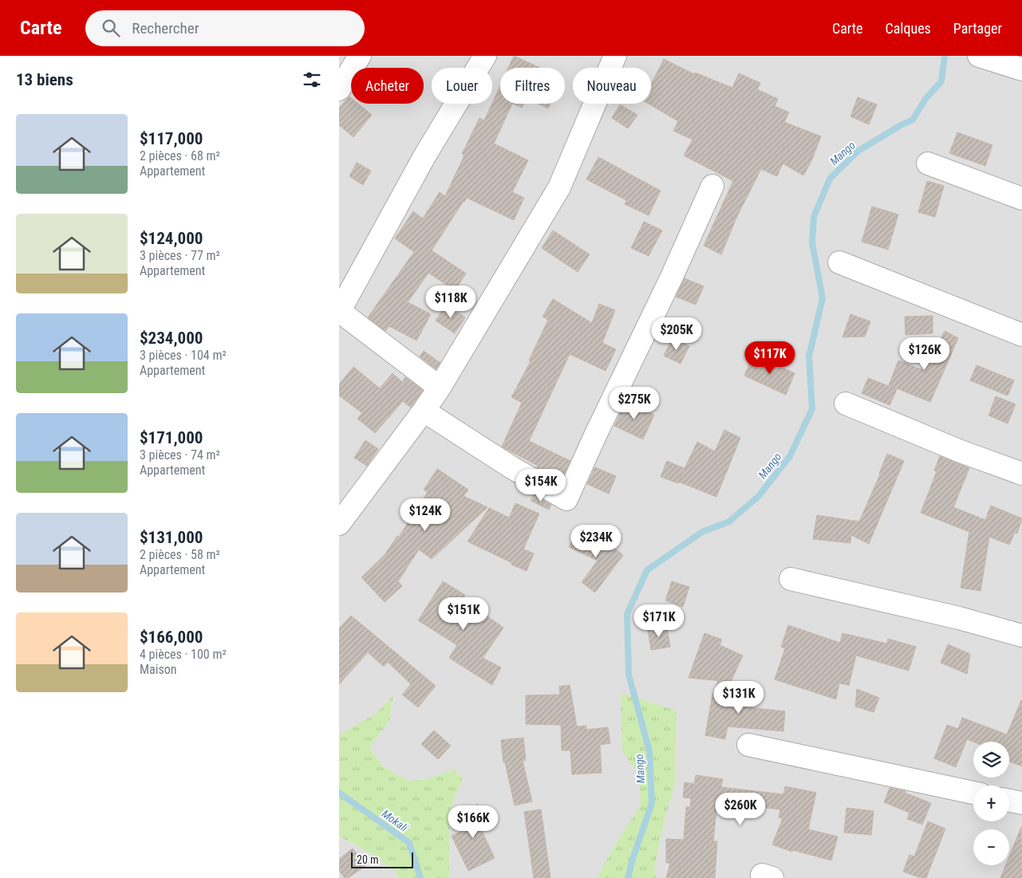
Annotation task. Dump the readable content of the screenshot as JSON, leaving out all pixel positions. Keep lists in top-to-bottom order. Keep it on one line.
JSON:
{"water":["Mango","Mokali"],"scale_bar":"20 m","page":{"header":"Carte","search":"Rechercher","nav":["Carte","Calques","Partager"],"heading":"13 biens","chip":["Acheter","Louer","Filtres","Nouveau"],"list":[{"name":"$117,000","note":"2 pièces · 68 m² · Appartement"},{"name":"$124,000","note":"3 pièces · 77 m² · Appartement"},{"name":"$234,000","note":"3 pièces · 104 m² · Appartement"},{"name":"$171,000","note":"3 pièces · 74 m² · Appartement"},{"name":"$131,000","note":"2 pièces · 58 m² · Appartement"},{"name":"$166,000","note":"4 pièces · 100 m² · Maison"}],"price":["$118K","$205K","$126K","$117K","$275K","$154K","$124K","$234K","$151K","$171K","$131K","$260K","$166K"],"map_buttons":["+","−"],"scale":"20 m"}}
